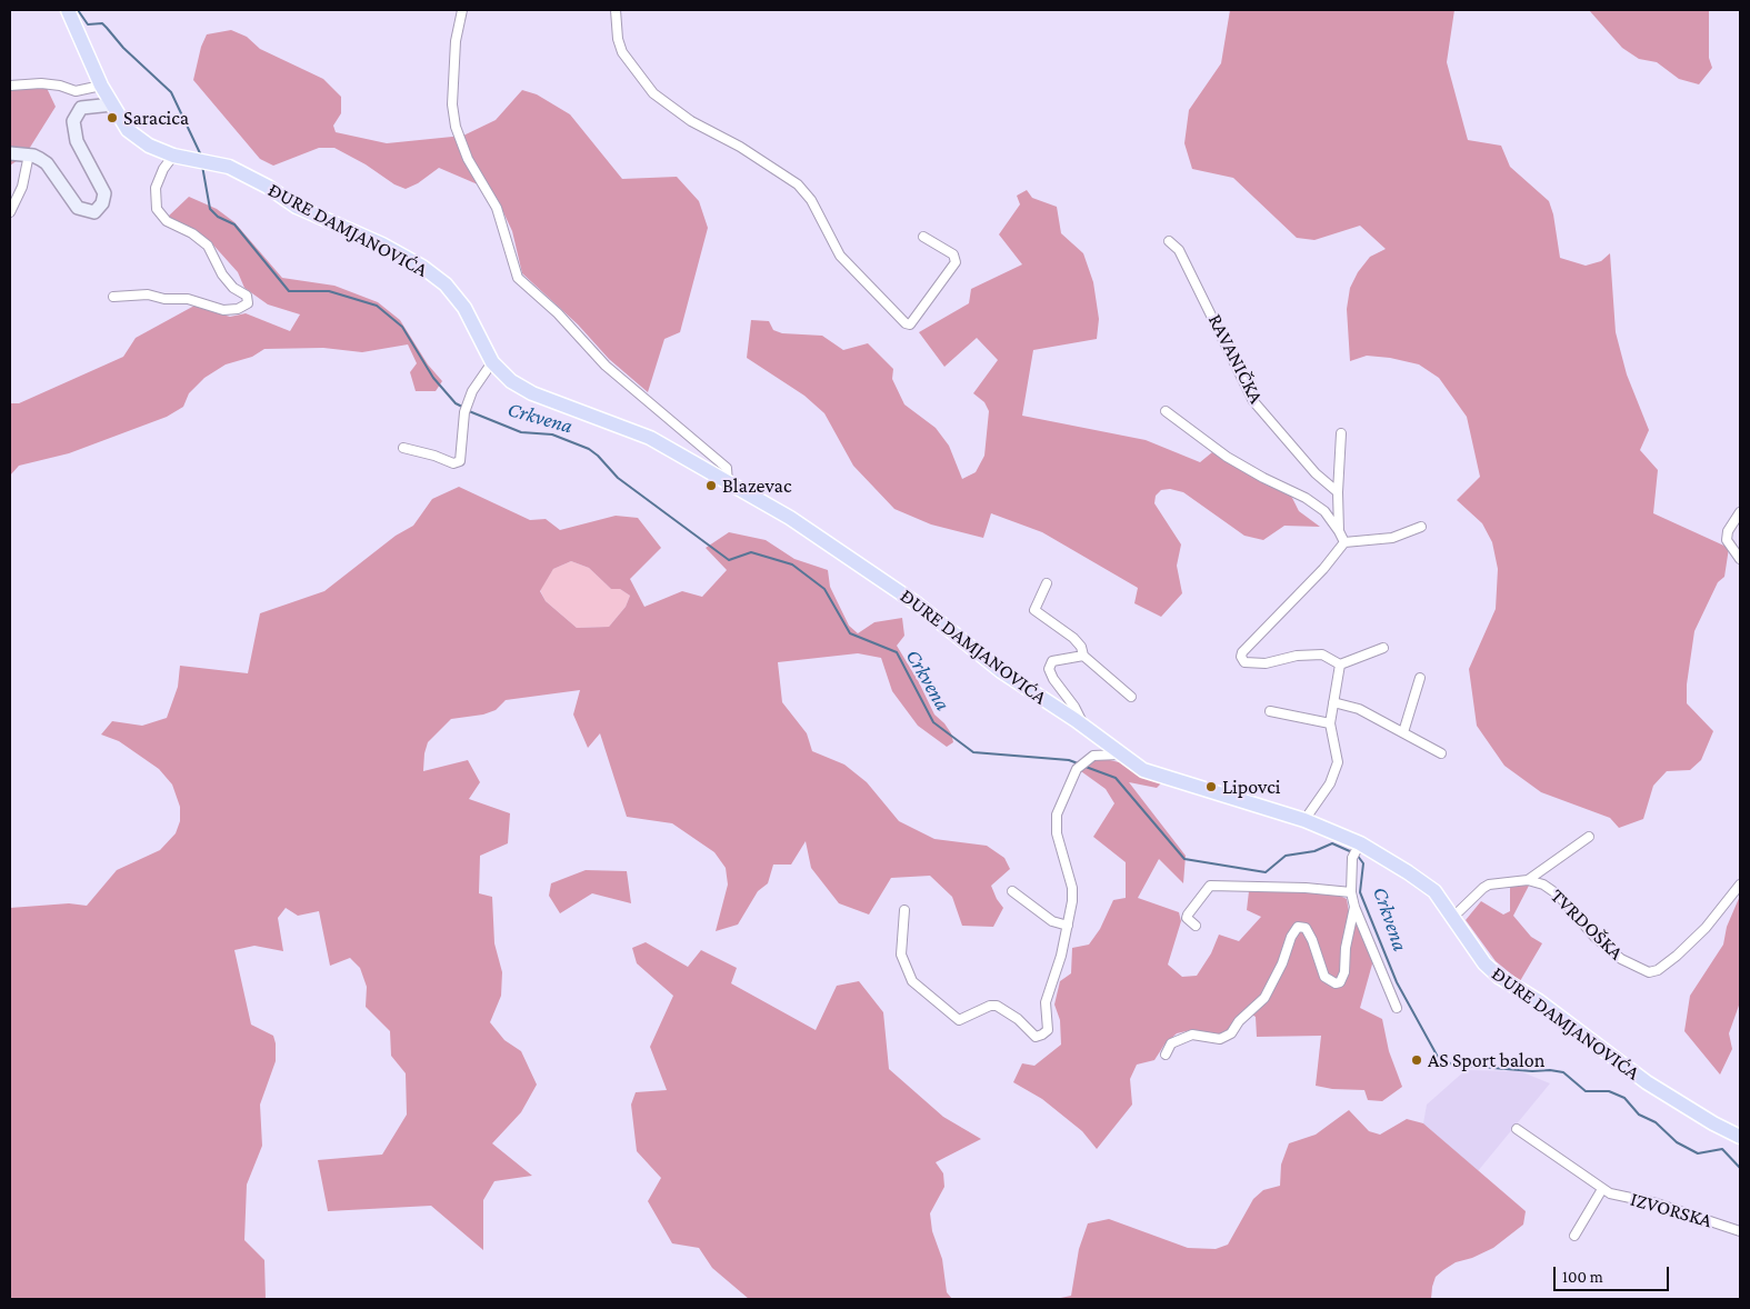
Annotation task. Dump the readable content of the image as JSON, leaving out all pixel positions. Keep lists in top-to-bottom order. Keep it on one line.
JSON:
{"streets":{"main road":["ĐURE DAMJANOVIĆA"],"street":["RAVANIČKA","TVRDOŠKA","IZVORSKA"]},"crossings":[["ĐURE DAMJANOVIĆA","TVRDOŠKA"]],"water":["Crkvena"],"places":["Saracica","Blazevac","Lipovci","AS Sport balon"],"scale_bar":"100 m"}
